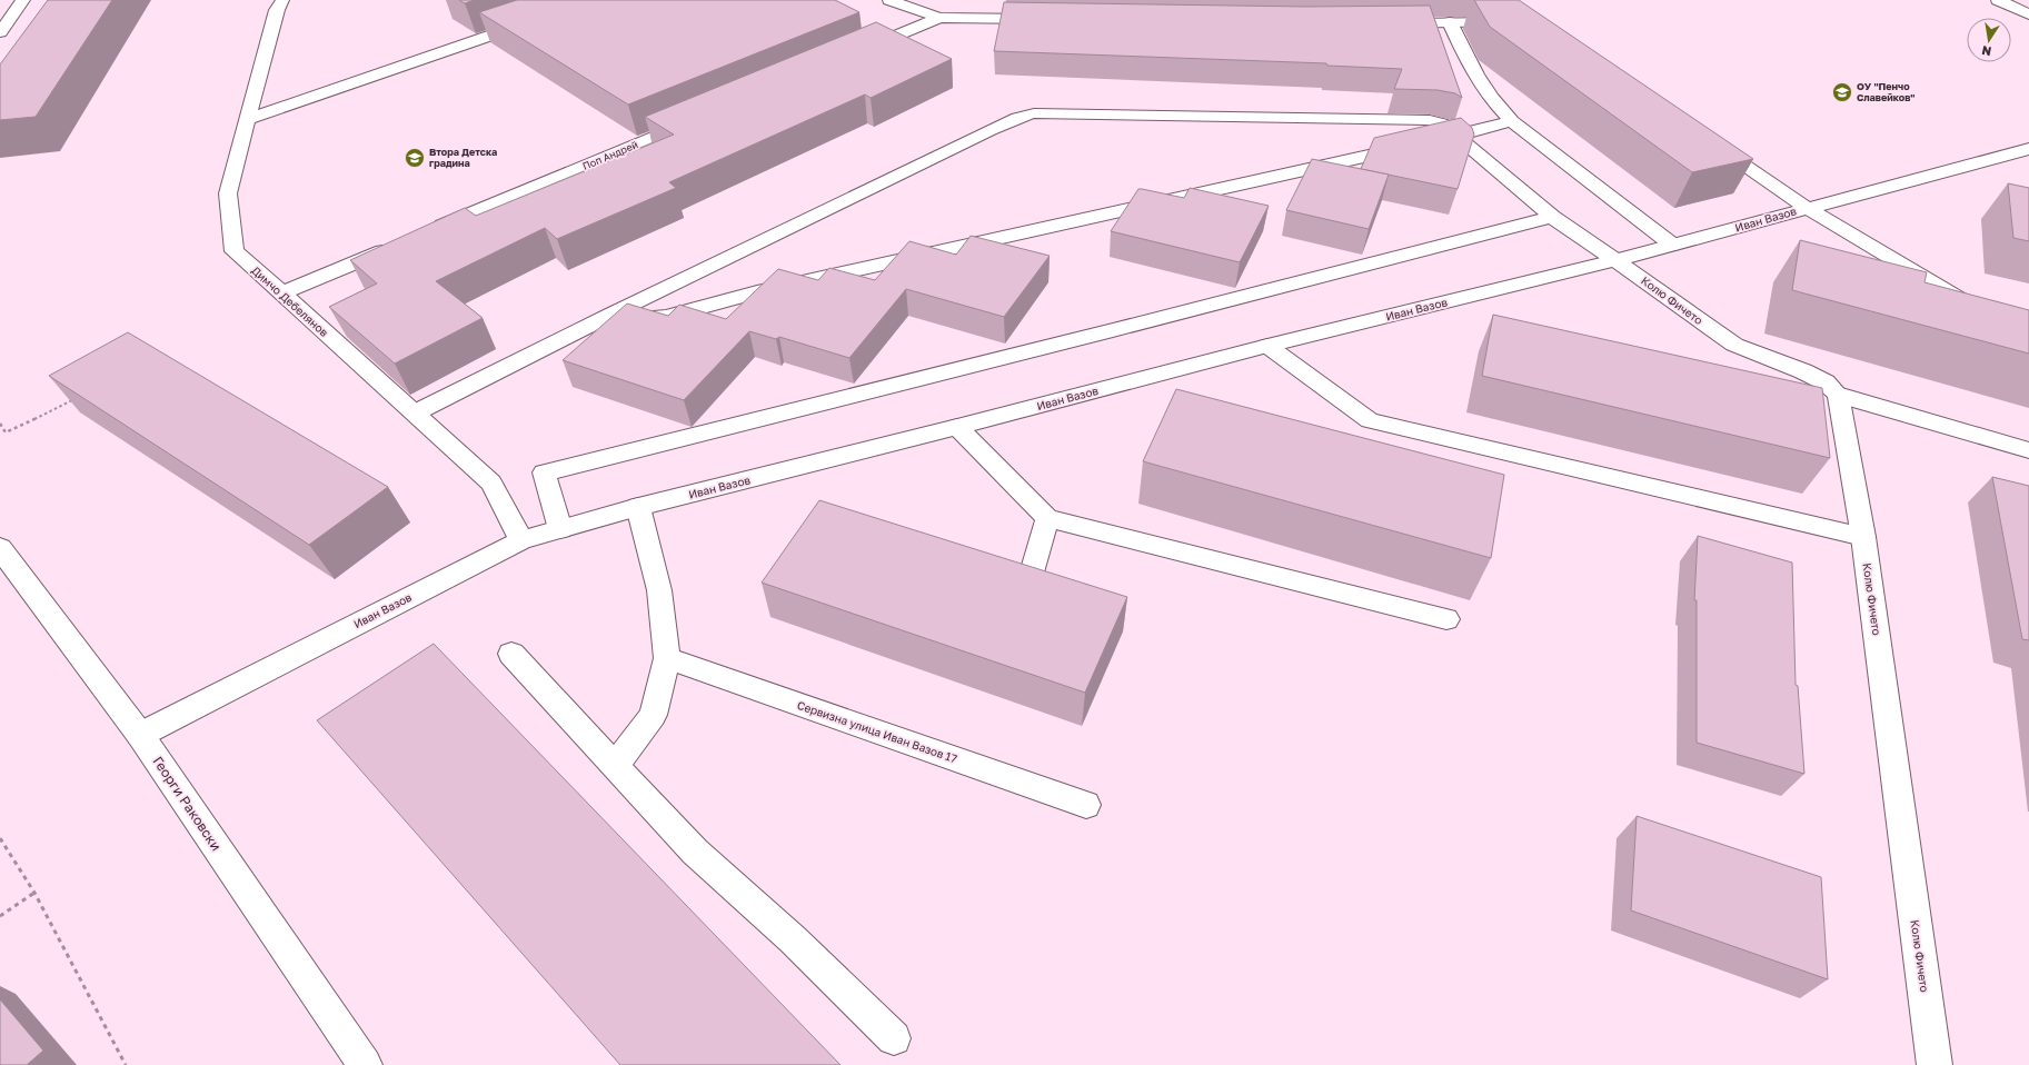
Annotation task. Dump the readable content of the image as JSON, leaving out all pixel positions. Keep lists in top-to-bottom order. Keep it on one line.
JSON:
{"streets":{"street":["Поп Андрей","Иван Вазов","Колю Фичето","Димчо Дебелянов","Сервизна улица Иван Вазов 17","Георги Раковски"]},"crossings":[["Иван Вазов","Колю Фичето"],["Иван Вазов","Димчо Дебелянов"],["Иван Вазов","Георги Раковски"],["Колю Фичето","Димчо Дебелянов"]],"places":{"school or university":["ОУ \"Пенчо Славейков\"","Втора Детска градина"]},"north":"bottom"}
